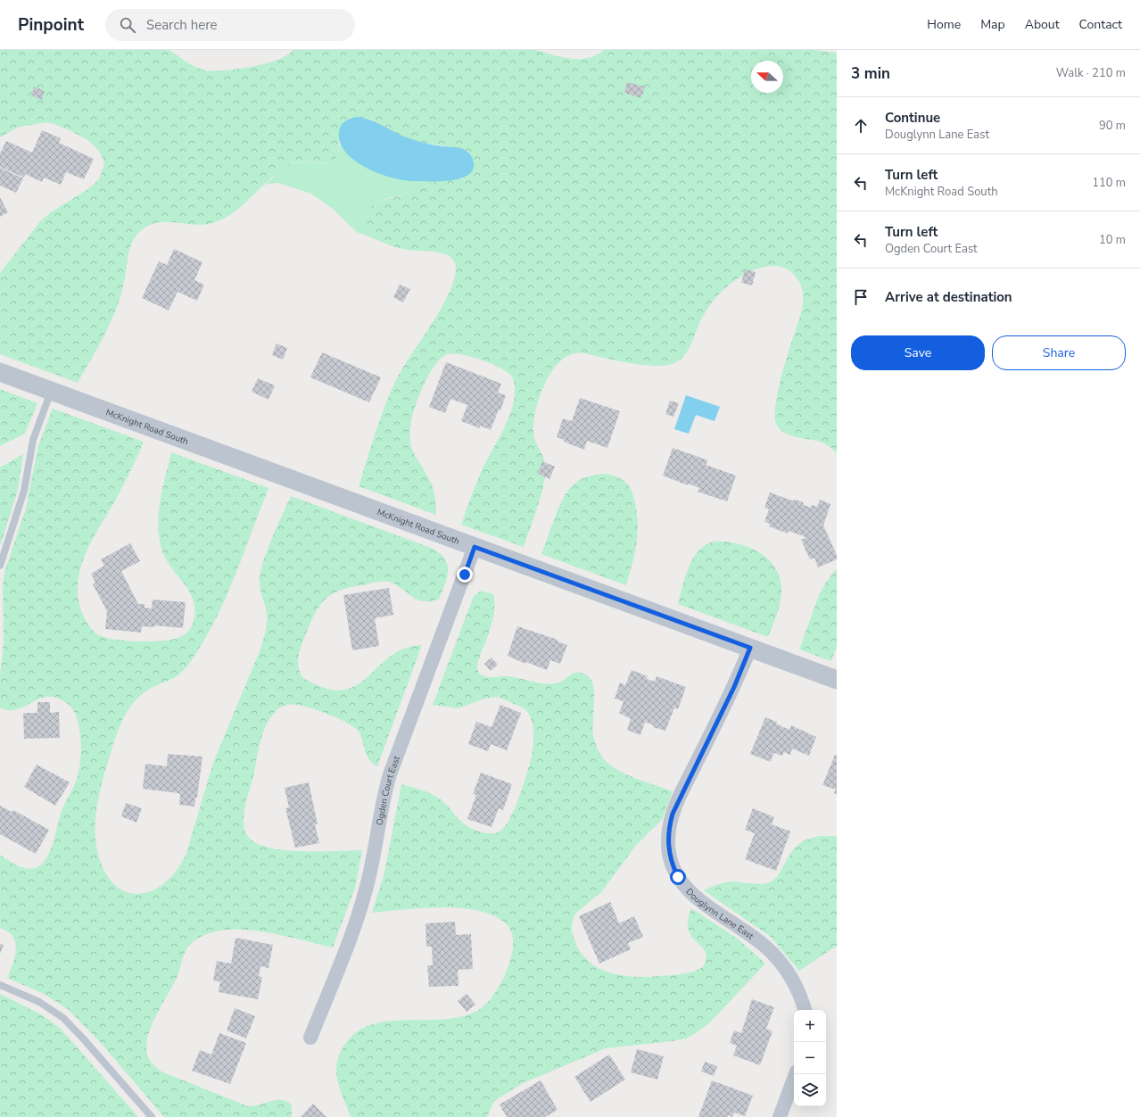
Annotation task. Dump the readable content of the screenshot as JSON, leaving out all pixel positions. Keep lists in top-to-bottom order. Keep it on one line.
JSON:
{"streets":{"street":["McKnight Road South","Ogden Court East","Douglynn Lane East"]},"crossings":[["McKnight Road South","Ogden Court East"],["McKnight Road South","Douglynn Lane East"]],"north":"left","page":{"header":"Pinpoint","search":"Search here","nav":["Home","Map","About","Contact"],"heading":["3 min","Walk · 210 m"],"list":[["Continue","Douglynn Lane East","90 m"],["Turn left","McKnight Road South","110 m"],["Turn left","Ogden Court East","10 m"],"Arrive at destination"],"buttons":["Save","Share"],"map_buttons":["+","−"]}}
